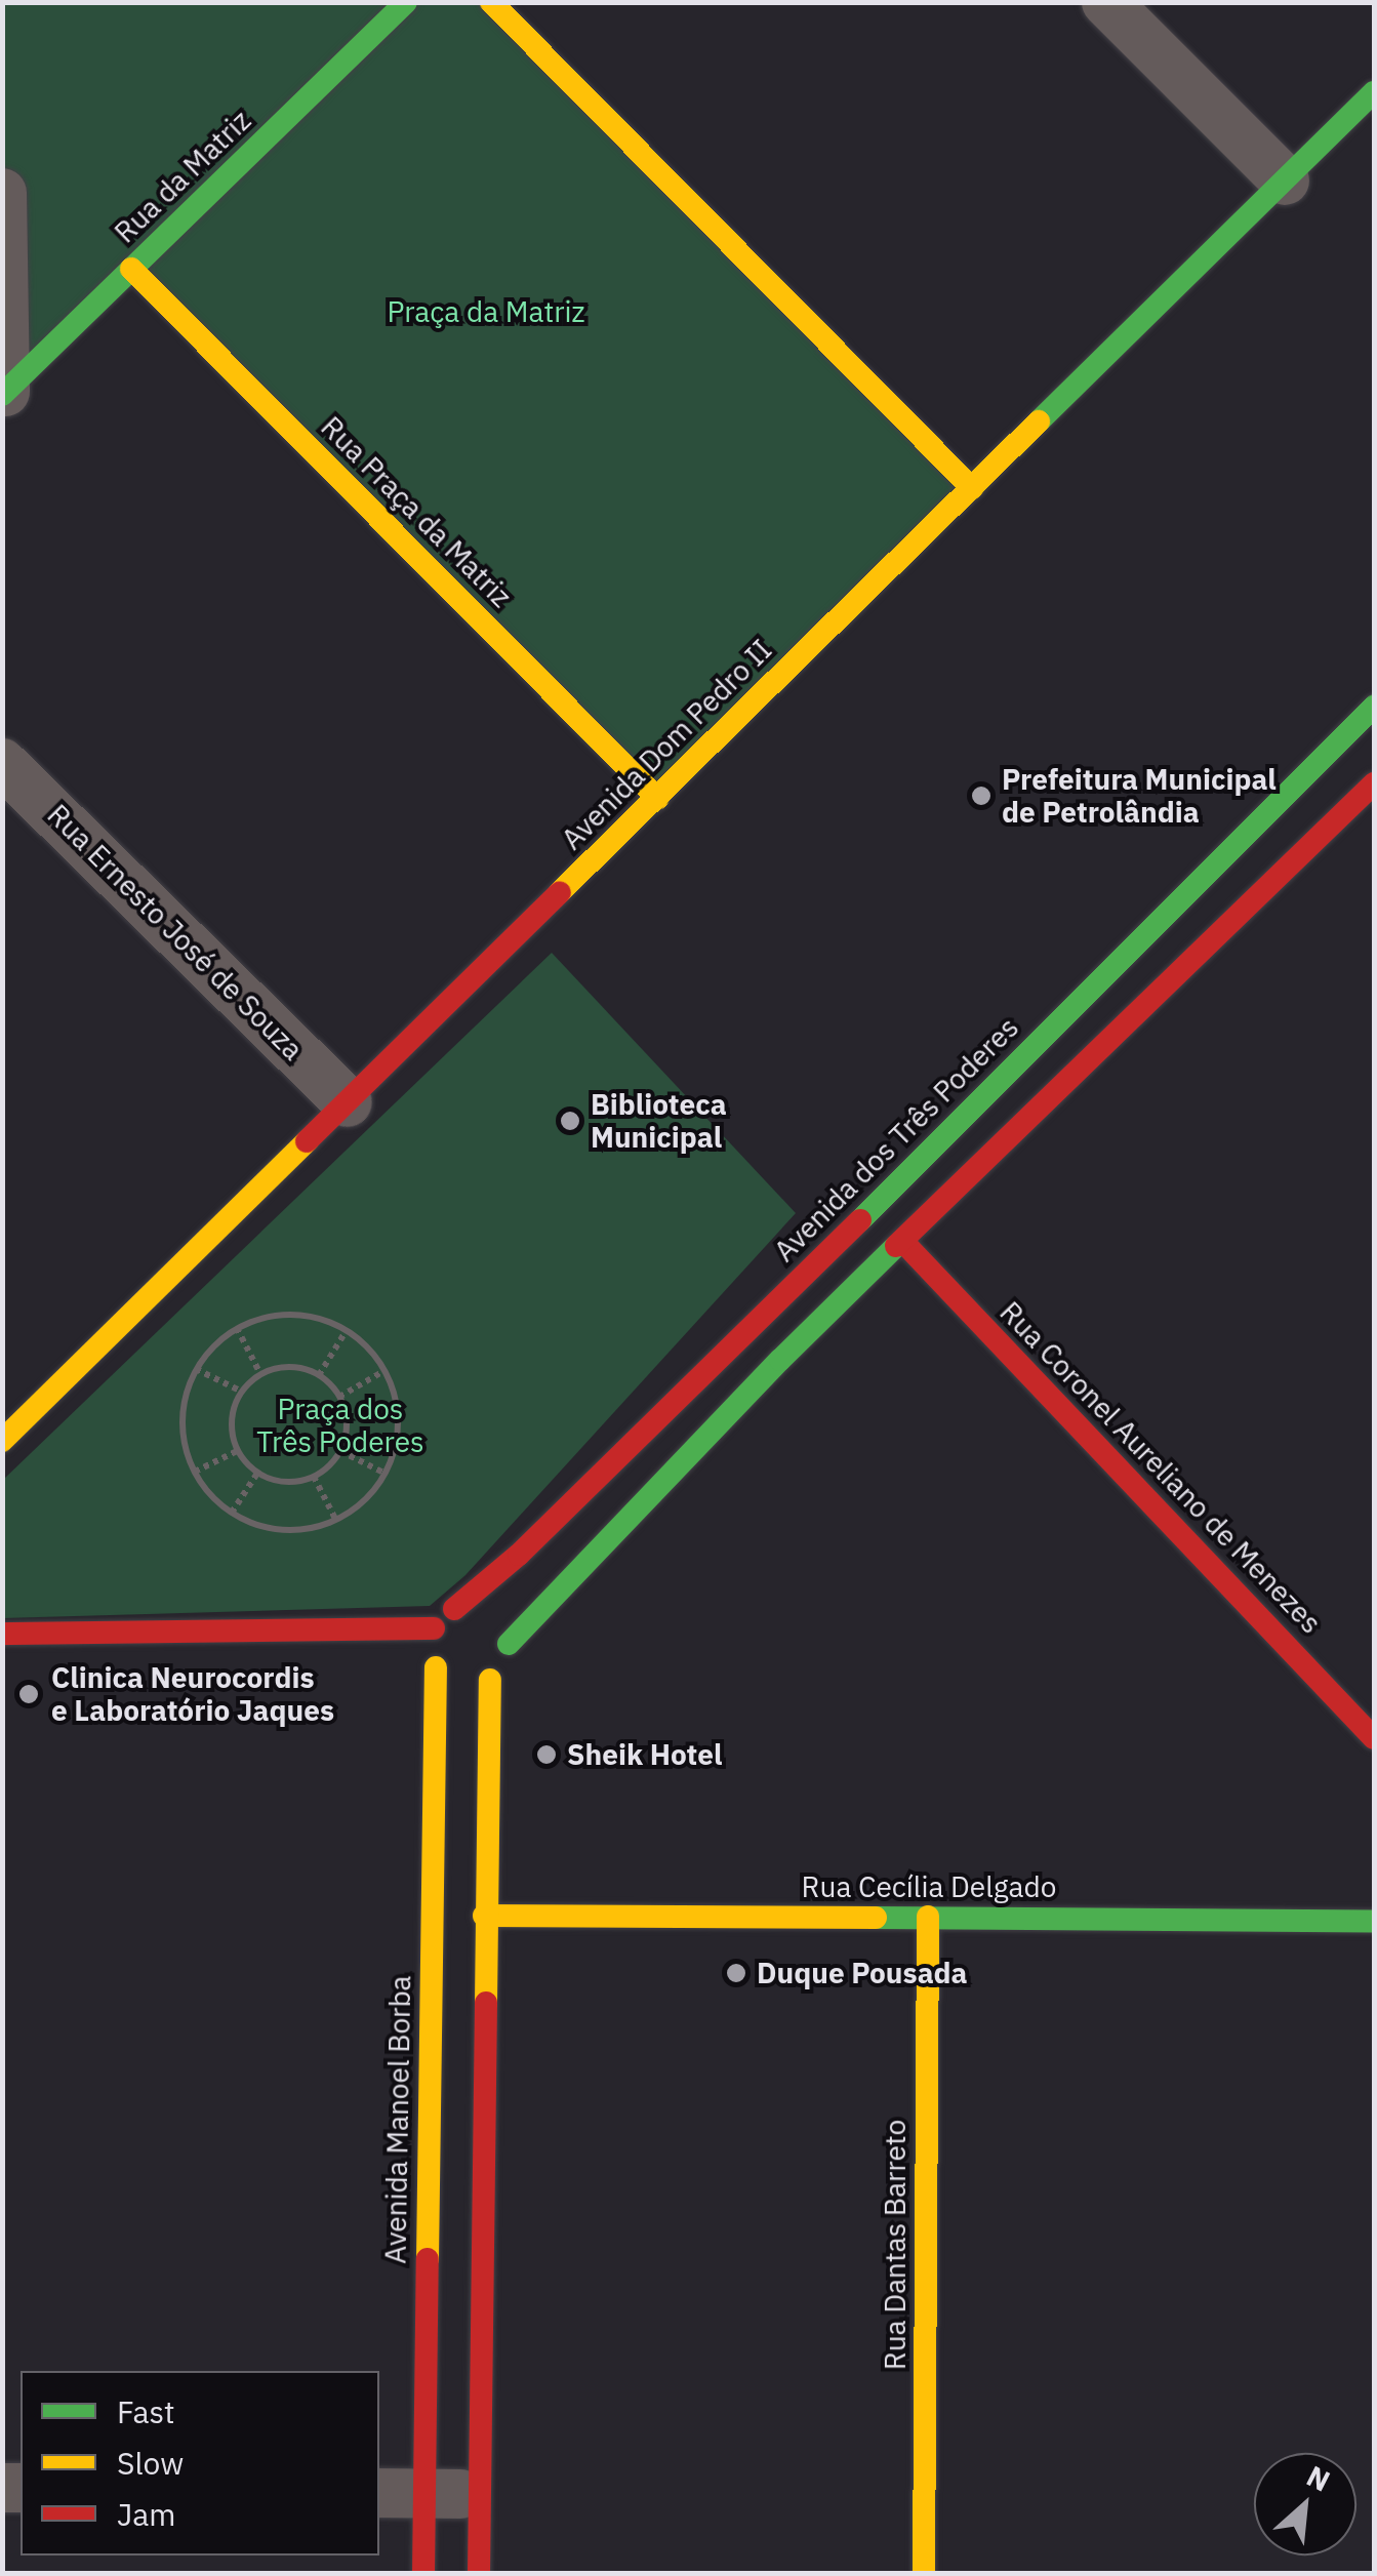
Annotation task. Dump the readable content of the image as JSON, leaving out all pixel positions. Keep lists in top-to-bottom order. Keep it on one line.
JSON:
{"streets":{"street":["Rua da Matriz","Rua Praça da Matriz","Avenida Dom Pedro II","Rua Ernesto José de Souza","Avenida dos Três Poderes","Rua Coronel Aureliano de Menezes","Rua Cecília Delgado","Avenida Manoel Borba","Rua Dantas Barreto"]},"crossings":[["Rua da Matriz","Rua Praça da Matriz"],["Rua Praça da Matriz","Avenida Dom Pedro II"],["Avenida Dom Pedro II","Rua Ernesto José de Souza"],["Avenida dos Três Poderes","Avenida Manoel Borba"],["Rua Cecília Delgado","Rua Dantas Barreto"]],"parks":["Praça da Matriz","Praça dos Três Poderes"],"places":["Prefeitura Municipal de Petrolândia","Biblioteca Municipal","Clinica Neurocordis e Laboratório Jaques","Sheik Hotel","Duque Pousada"],"legend":["Fast","Slow","Jam"],"north":"top right"}
